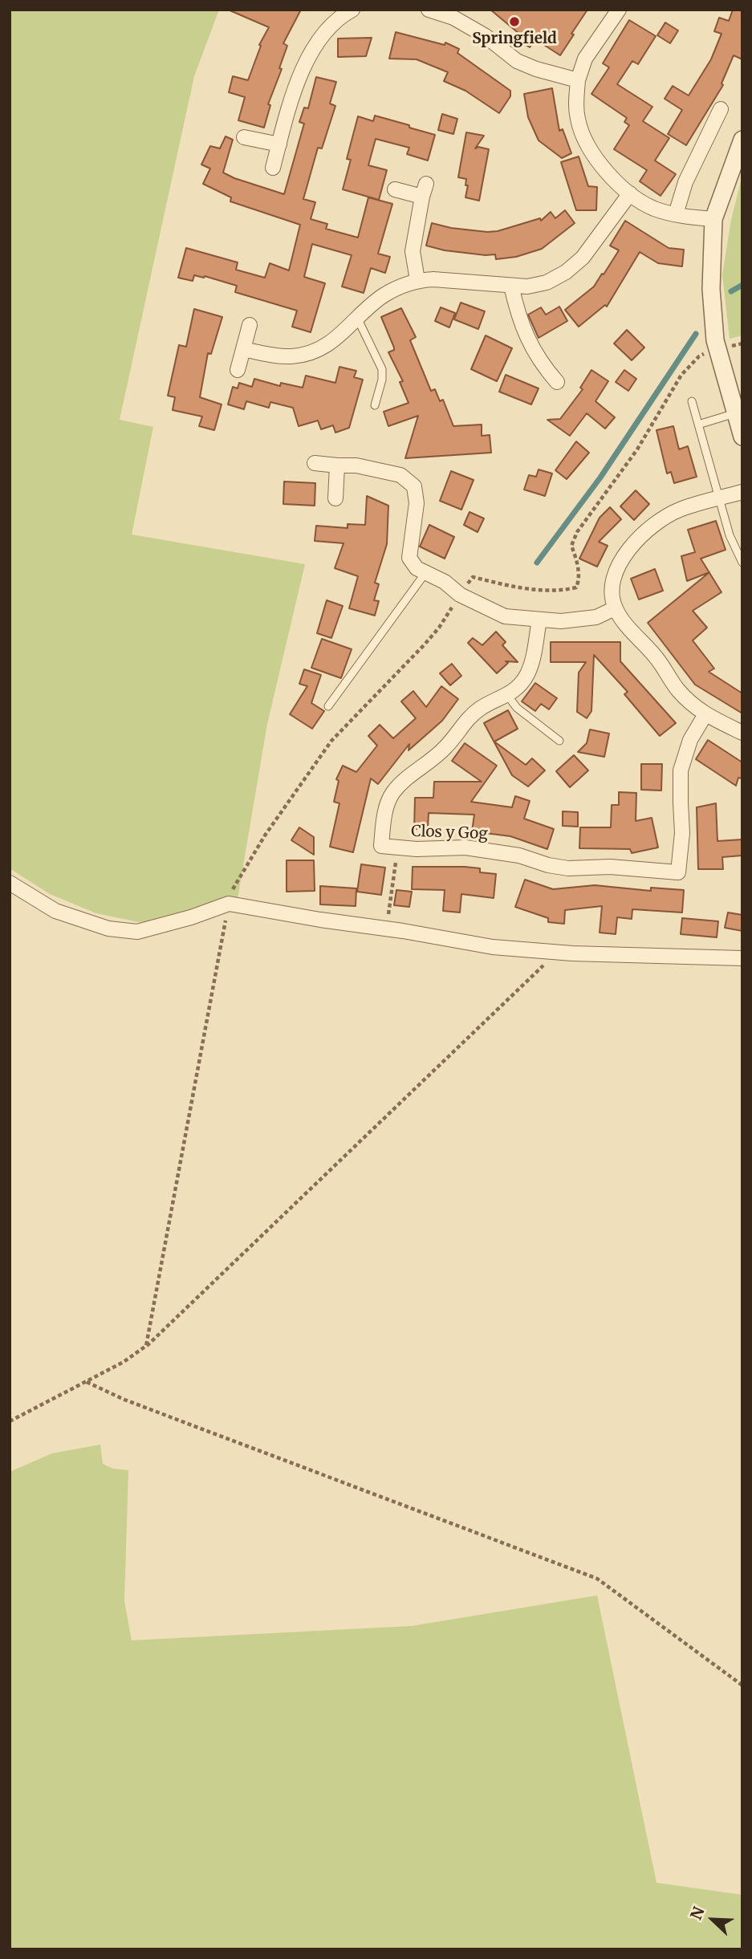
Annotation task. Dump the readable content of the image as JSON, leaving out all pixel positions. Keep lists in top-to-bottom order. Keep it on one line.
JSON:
{"streets":{"street":["Clos y Gog"]},"places":["Springfield"],"north":"top left"}
